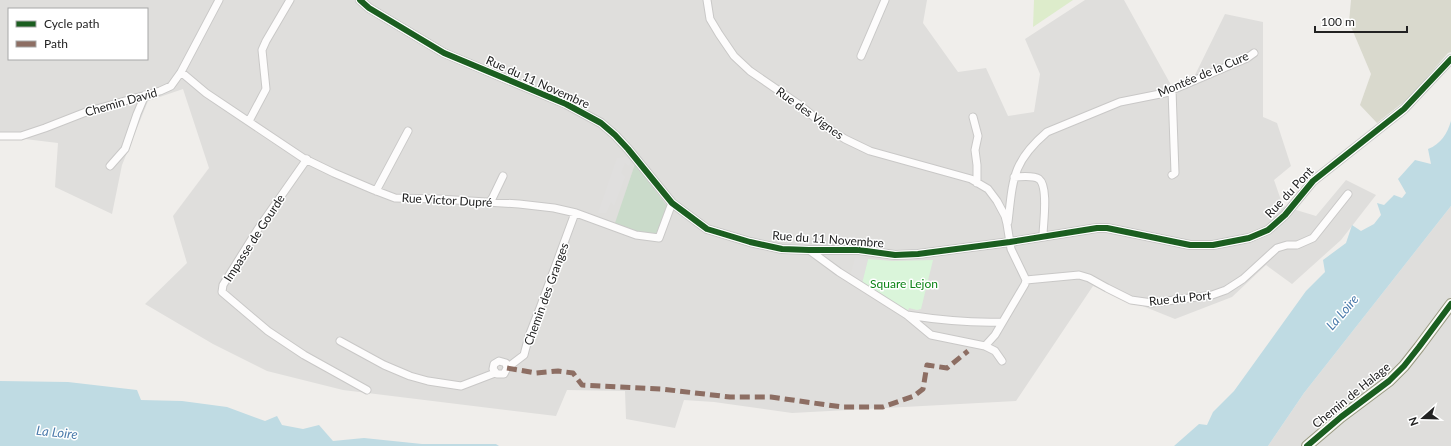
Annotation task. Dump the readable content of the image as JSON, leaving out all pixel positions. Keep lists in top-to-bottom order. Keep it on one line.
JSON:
{"streets":{"main road":["Chemin de Halage"],"street":["Montée de la Cure","Rue du 11 Novembre","Chemin David","Rue des Vignes","Rue du Pont","Rue Victor Dupré","Impasse de Gourde","Chemin des Granges","Rue du Port"]},"crossings":[["Montée de la Cure","Rue des Vignes"],["Rue du 11 Novembre","Rue des Vignes"],["Rue du 11 Novembre","Rue du Pont"],["Rue du 11 Novembre","Rue Victor Dupré"],["Chemin David","Rue Victor Dupré"],["Rue des Vignes","Rue du Pont"],["Rue des Vignes","Rue du Port"],["Rue Victor Dupré","Impasse de Gourde"],["Rue Victor Dupré","Chemin des Granges"]],"water":["La Loire"],"parks":["Square Lejon"],"legend":["Cycle path","Path"],"scale_bar":"100 m","north":"left"}
